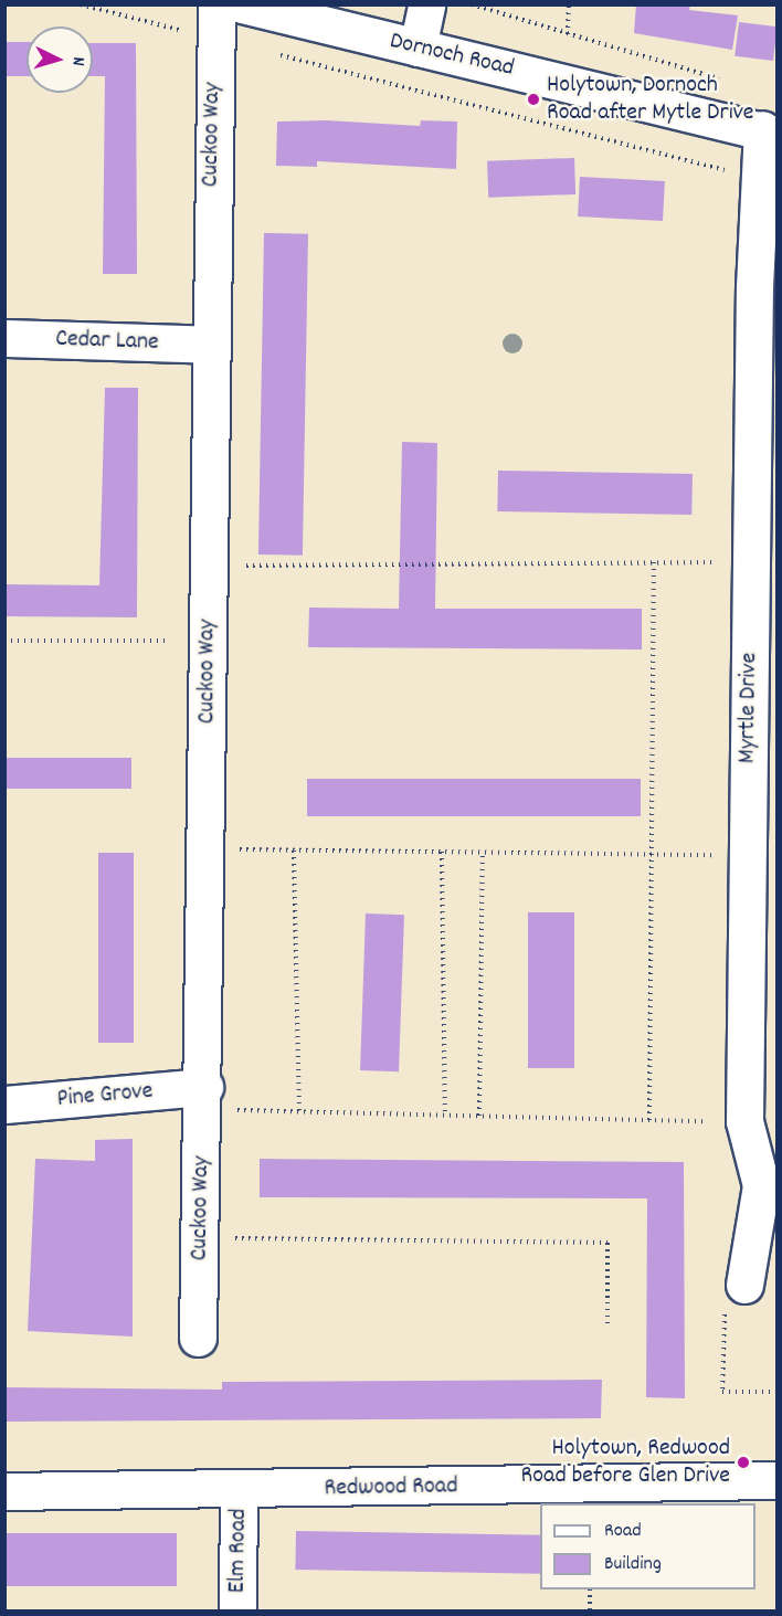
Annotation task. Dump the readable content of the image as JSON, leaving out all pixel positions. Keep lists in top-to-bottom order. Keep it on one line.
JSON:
{"streets":{"street":["Dornoch Road","Cuckoo Way","Cedar Lane","Myrtle Drive","Pine Grove","Redwood Road","Elm Road"]},"crossings":[["Dornoch Road","Myrtle Drive"],["Cuckoo Way","Cedar Lane"],["Cuckoo Way","Pine Grove"],["Redwood Road","Elm Road"]],"places":["Holytown, Dornoch Road after Mytle Drive","Holytown, Redwood Road before Glen Drive"],"legend":["Road","Building"],"north":"right"}
